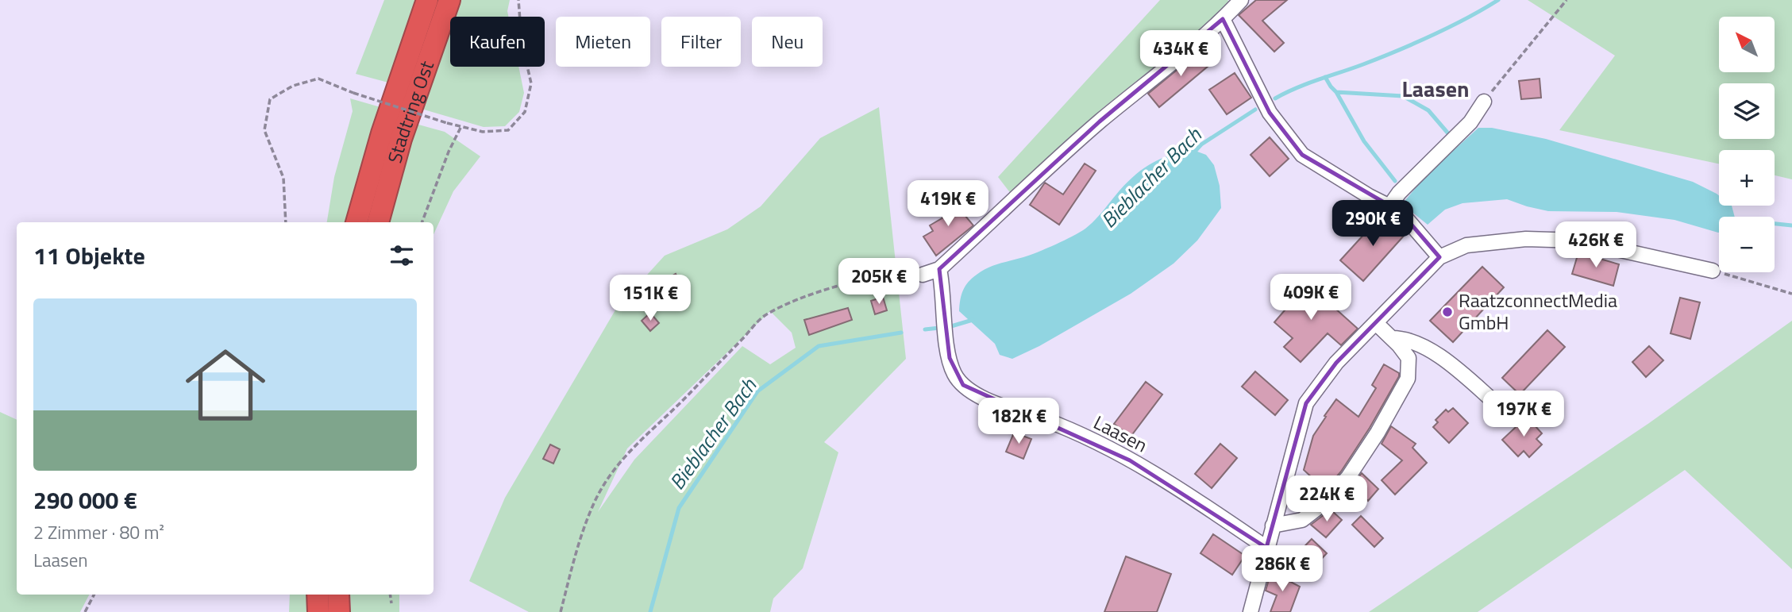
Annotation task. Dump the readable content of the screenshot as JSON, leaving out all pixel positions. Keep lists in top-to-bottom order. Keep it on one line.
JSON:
{"streets":{"highway":["Stadtring Ost"],"street":["Laasen"]},"districts":["Laasen"],"water":["Bieblacher Bach"],"places":["RaatzconnectMedia GmbH"],"north":"top left","page":{"map_buttons":["+","−"],"chip":["Kaufen","Mieten","Filter","Neu"],"price":["434K €","419K €","290K €","426K €","205K €","409K €","151K €","197K €","182K €","224K €","286K €"],"heading":"11 Objekte","list":[{"name":"290 000 €","note":"2 Zimmer · 80 m² · Laasen"}]}}
